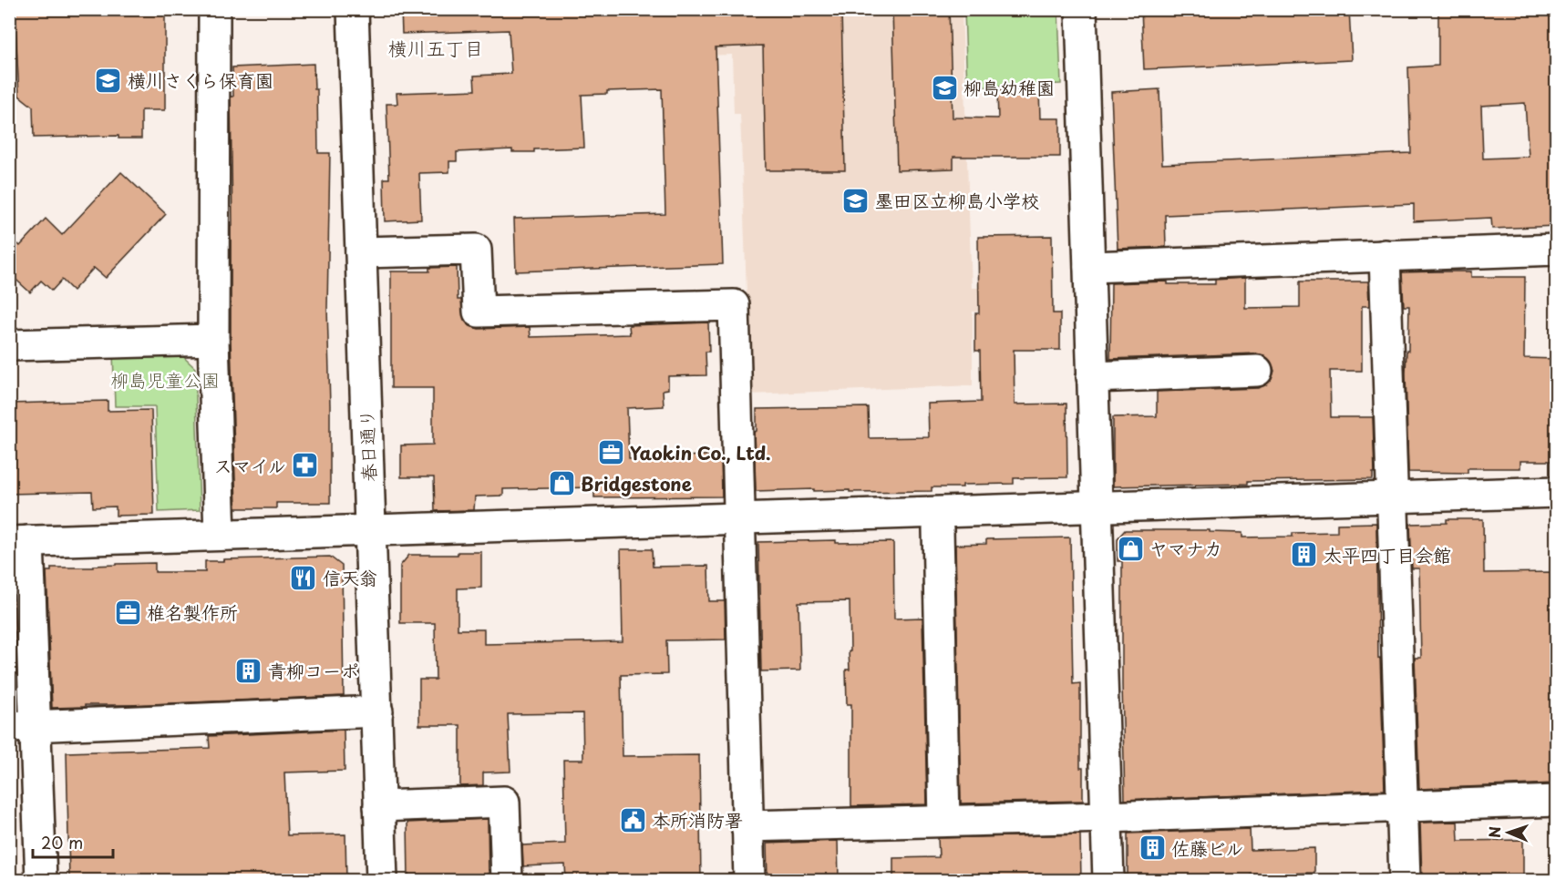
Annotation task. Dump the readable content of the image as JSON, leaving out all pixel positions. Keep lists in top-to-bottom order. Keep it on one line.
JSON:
{"streets":{"street":["春日通り"]},"districts":["横川五丁目"],"parks":["柳島児童公園"],"places":{"school or university":["横川さくら保育園","柳島幼稚園","墨田区立柳島小学校"],"office":["Yaokin Co., Ltd.","椎名製作所"],"pharmacy":["スマイル"],"shop":["Bridgestone","ヤマナカ"],"building":["太平四丁目会館","青柳コーポ","佐藤ビル"],"restaurant":["信天翁"],"public building":["本所消防署"]},"scale_bar":"20 m","north":"left"}
